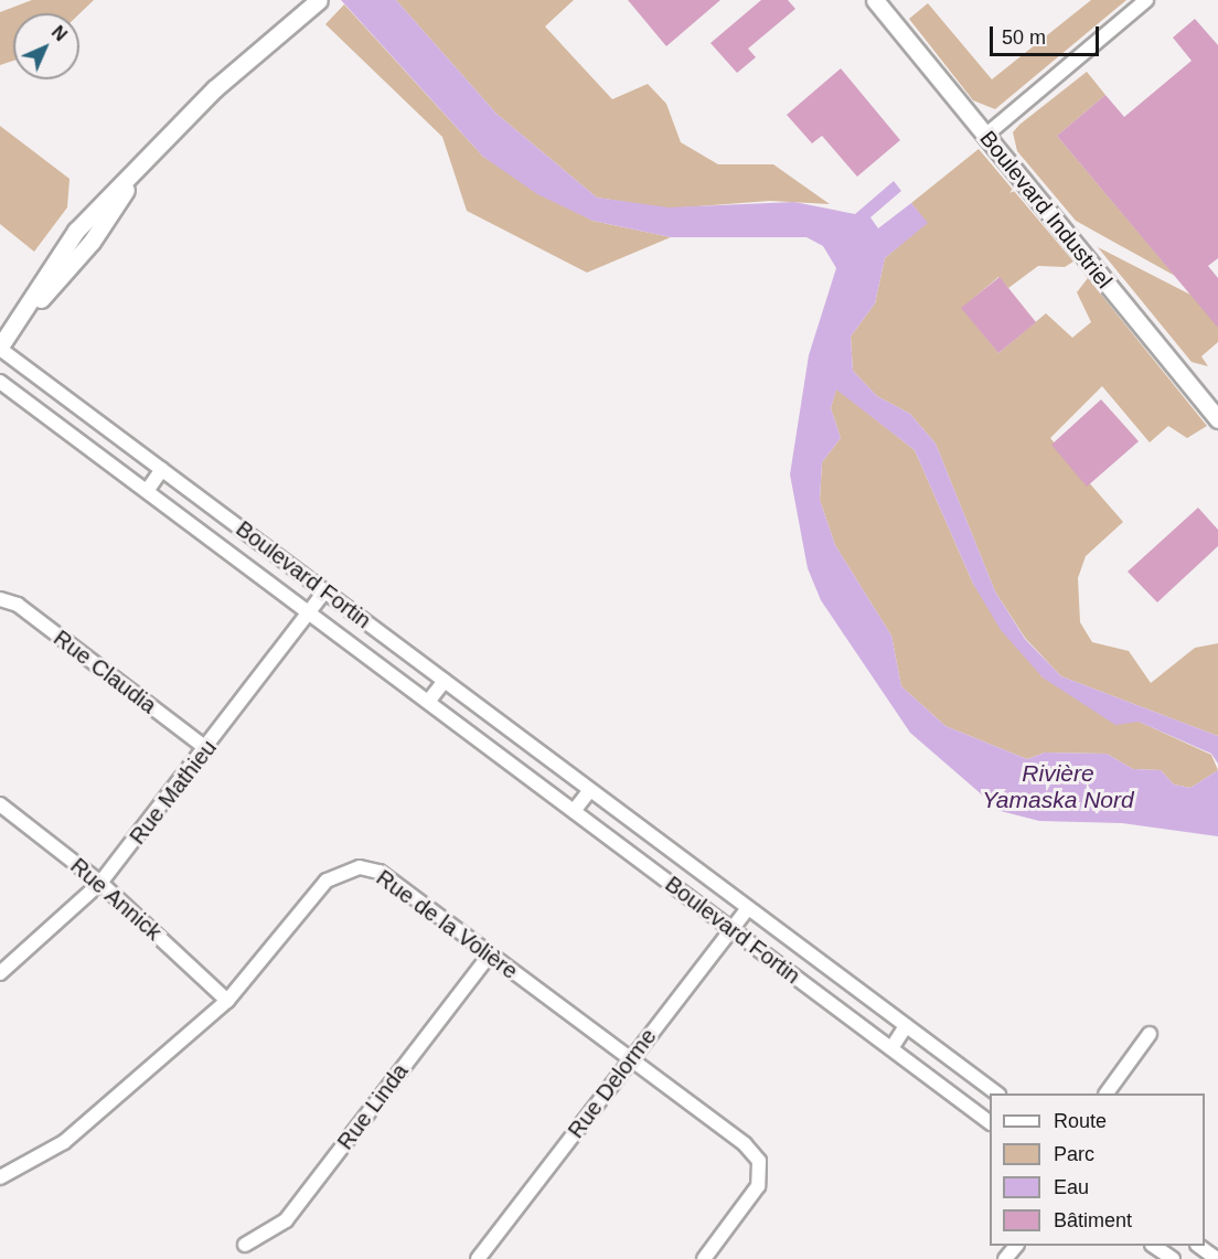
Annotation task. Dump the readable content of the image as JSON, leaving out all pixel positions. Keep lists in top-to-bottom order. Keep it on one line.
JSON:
{"streets":{"street":["Boulevard Industriel","Boulevard Fortin","Rue Claudia","Rue Mathieu","Rue Annick","Rue de la Volière","Rue Delorme","Rue Linda"]},"crossings":[["Boulevard Fortin","Rue Mathieu"],["Boulevard Fortin","Rue Delorme"],["Rue Claudia","Rue Mathieu"],["Rue Mathieu","Rue Annick"],["Rue Annick","Rue de la Volière"],["Rue de la Volière","Rue Delorme"],["Rue de la Volière","Rue Linda"]],"water":["Rivière Yamaska Nord"],"legend":["Route","Parc","Eau","Bâtiment"],"scale_bar":"50 m","north":"top right"}
